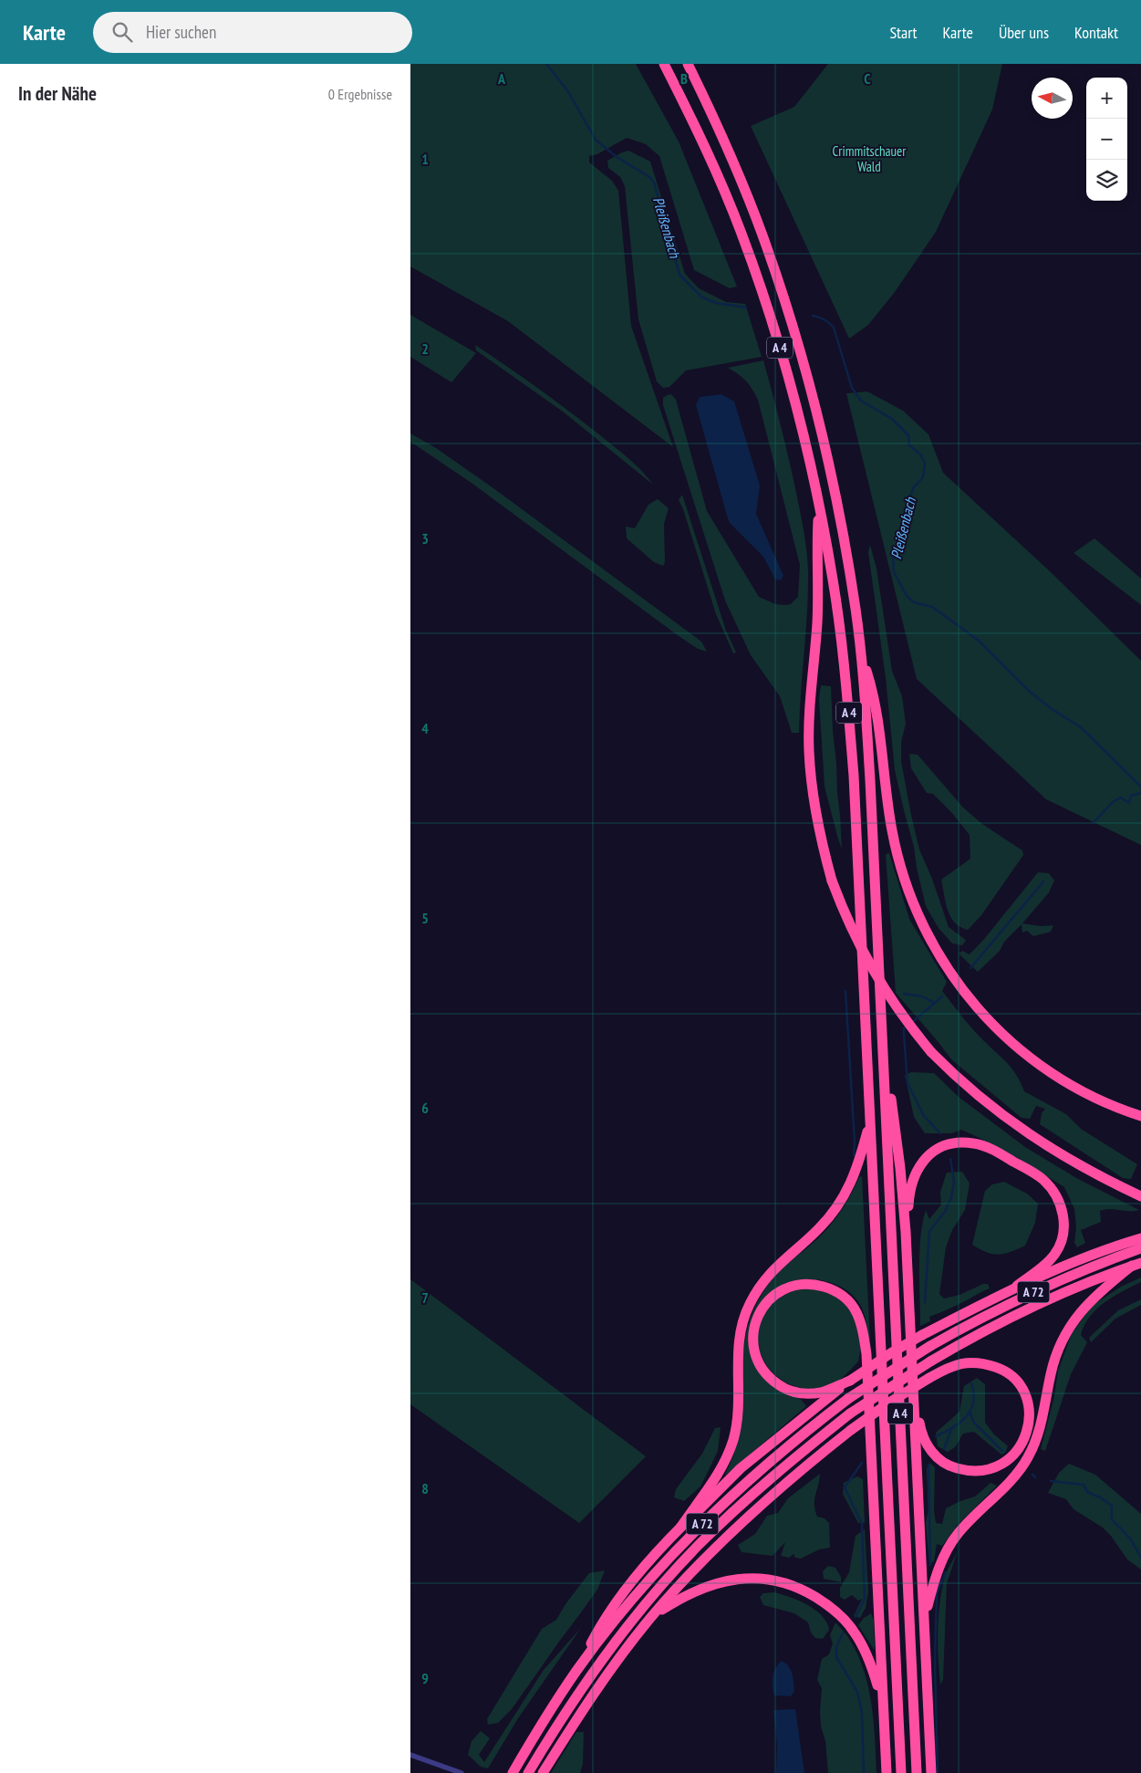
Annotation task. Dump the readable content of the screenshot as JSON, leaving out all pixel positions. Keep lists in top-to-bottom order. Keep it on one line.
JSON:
{"streets":{"highway":["A 4","A 72"]},"water":["Pleißenbach"],"parks":["Crimmitschauer Wald"],"north":"left","page":{"header":"Karte","search":"Hier suchen","nav":["Start","Karte","Über uns","Kontakt"],"heading":["In der Nähe","0 Ergebnisse"],"map_buttons":["+","−"]},"grid":{"columns":["A","B","C"],"rows":["1","2","3","4","5","6","7","8","9"]}}
